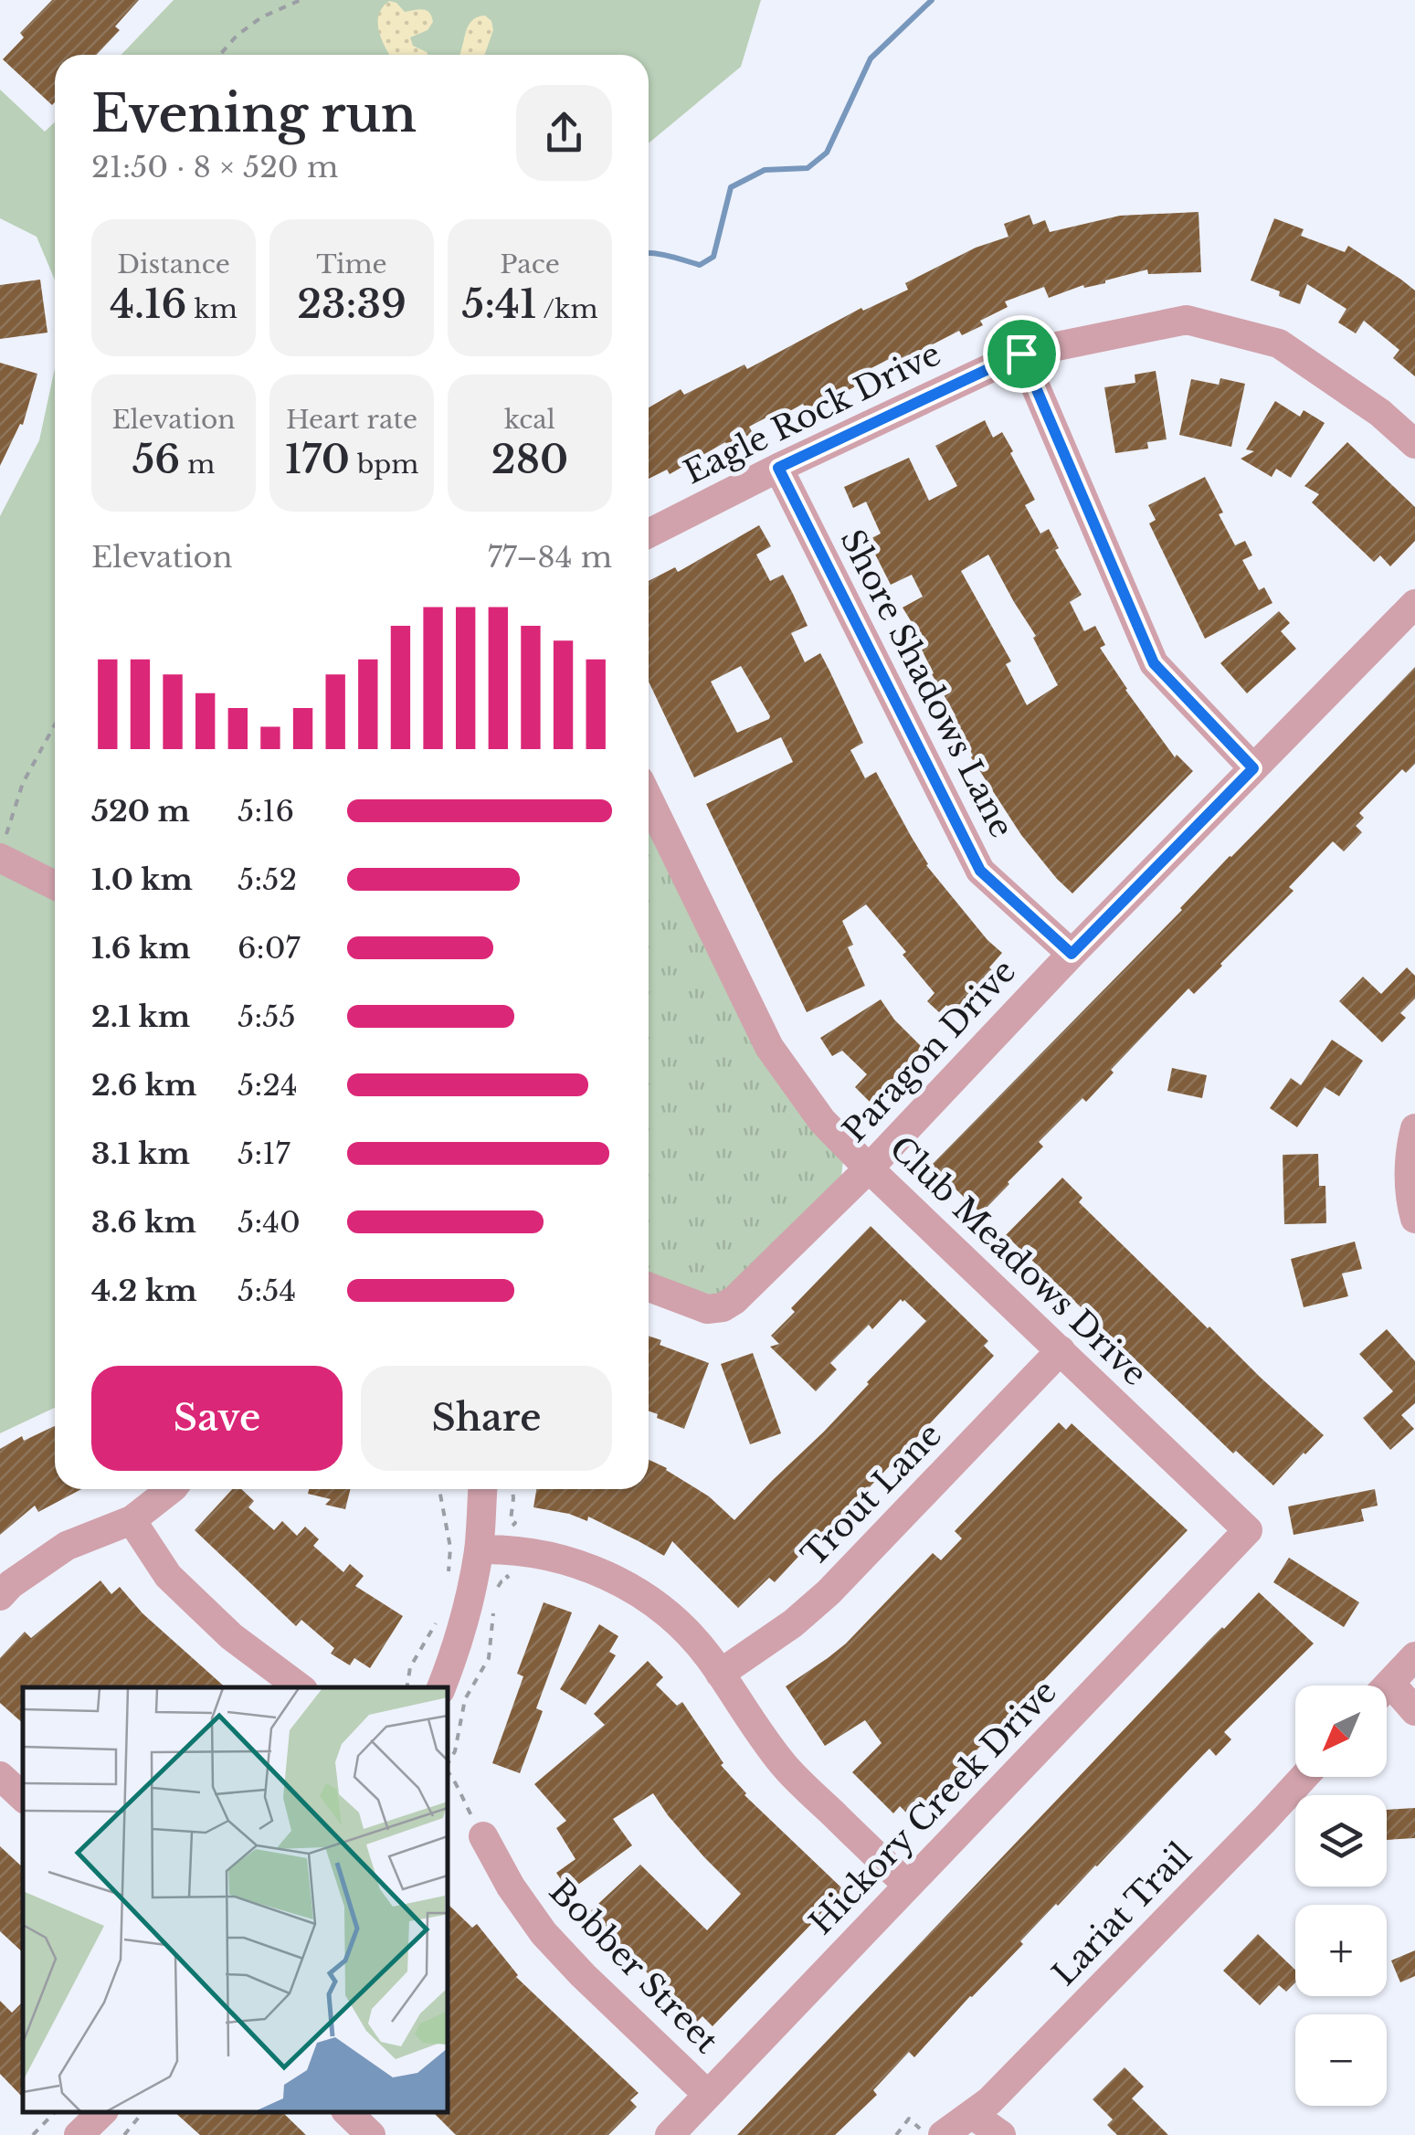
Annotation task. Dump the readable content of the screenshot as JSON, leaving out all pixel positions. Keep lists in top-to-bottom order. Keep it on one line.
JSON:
{"streets":{"street":["Eagle Rock Drive","Shore Shadows Lane","Paragon Drive","Club Meadows Drive","Trout Lane","Hickory Creek Drive","Lariat Trail","Bobber Street"]},"crossings":[["Eagle Rock Drive","Shore Shadows Lane"],["Shore Shadows Lane","Paragon Drive"],["Paragon Drive","Club Meadows Drive"],["Club Meadows Drive","Trout Lane"],["Club Meadows Drive","Hickory Creek Drive"],["Hickory Creek Drive","Bobber Street"]],"north":"bottom left","page":{"heading":["Evening run","21:50 · 8 × 520 m"],"stats":[["Distance","4.16 km"],["Time","23:39"],["Pace","5:41 /km"],["Elevation","56 m"],["Heart rate","170 bpm"],["kcal","280"]],"chart":["Elevation","77–84 m"],"list":[{"name":"520 m","note":"5:16"},{"name":"1.0 km","note":"5:52"},{"name":"1.6 km","note":"6:07"},{"name":"2.1 km","note":"5:55"},{"name":"2.6 km","note":"5:24"},{"name":"3.1 km","note":"5:17"},{"name":"3.6 km","note":"5:40"},{"name":"4.2 km","note":"5:54"}],"buttons":["Save","Share"],"map_buttons":["+","−"]}}
